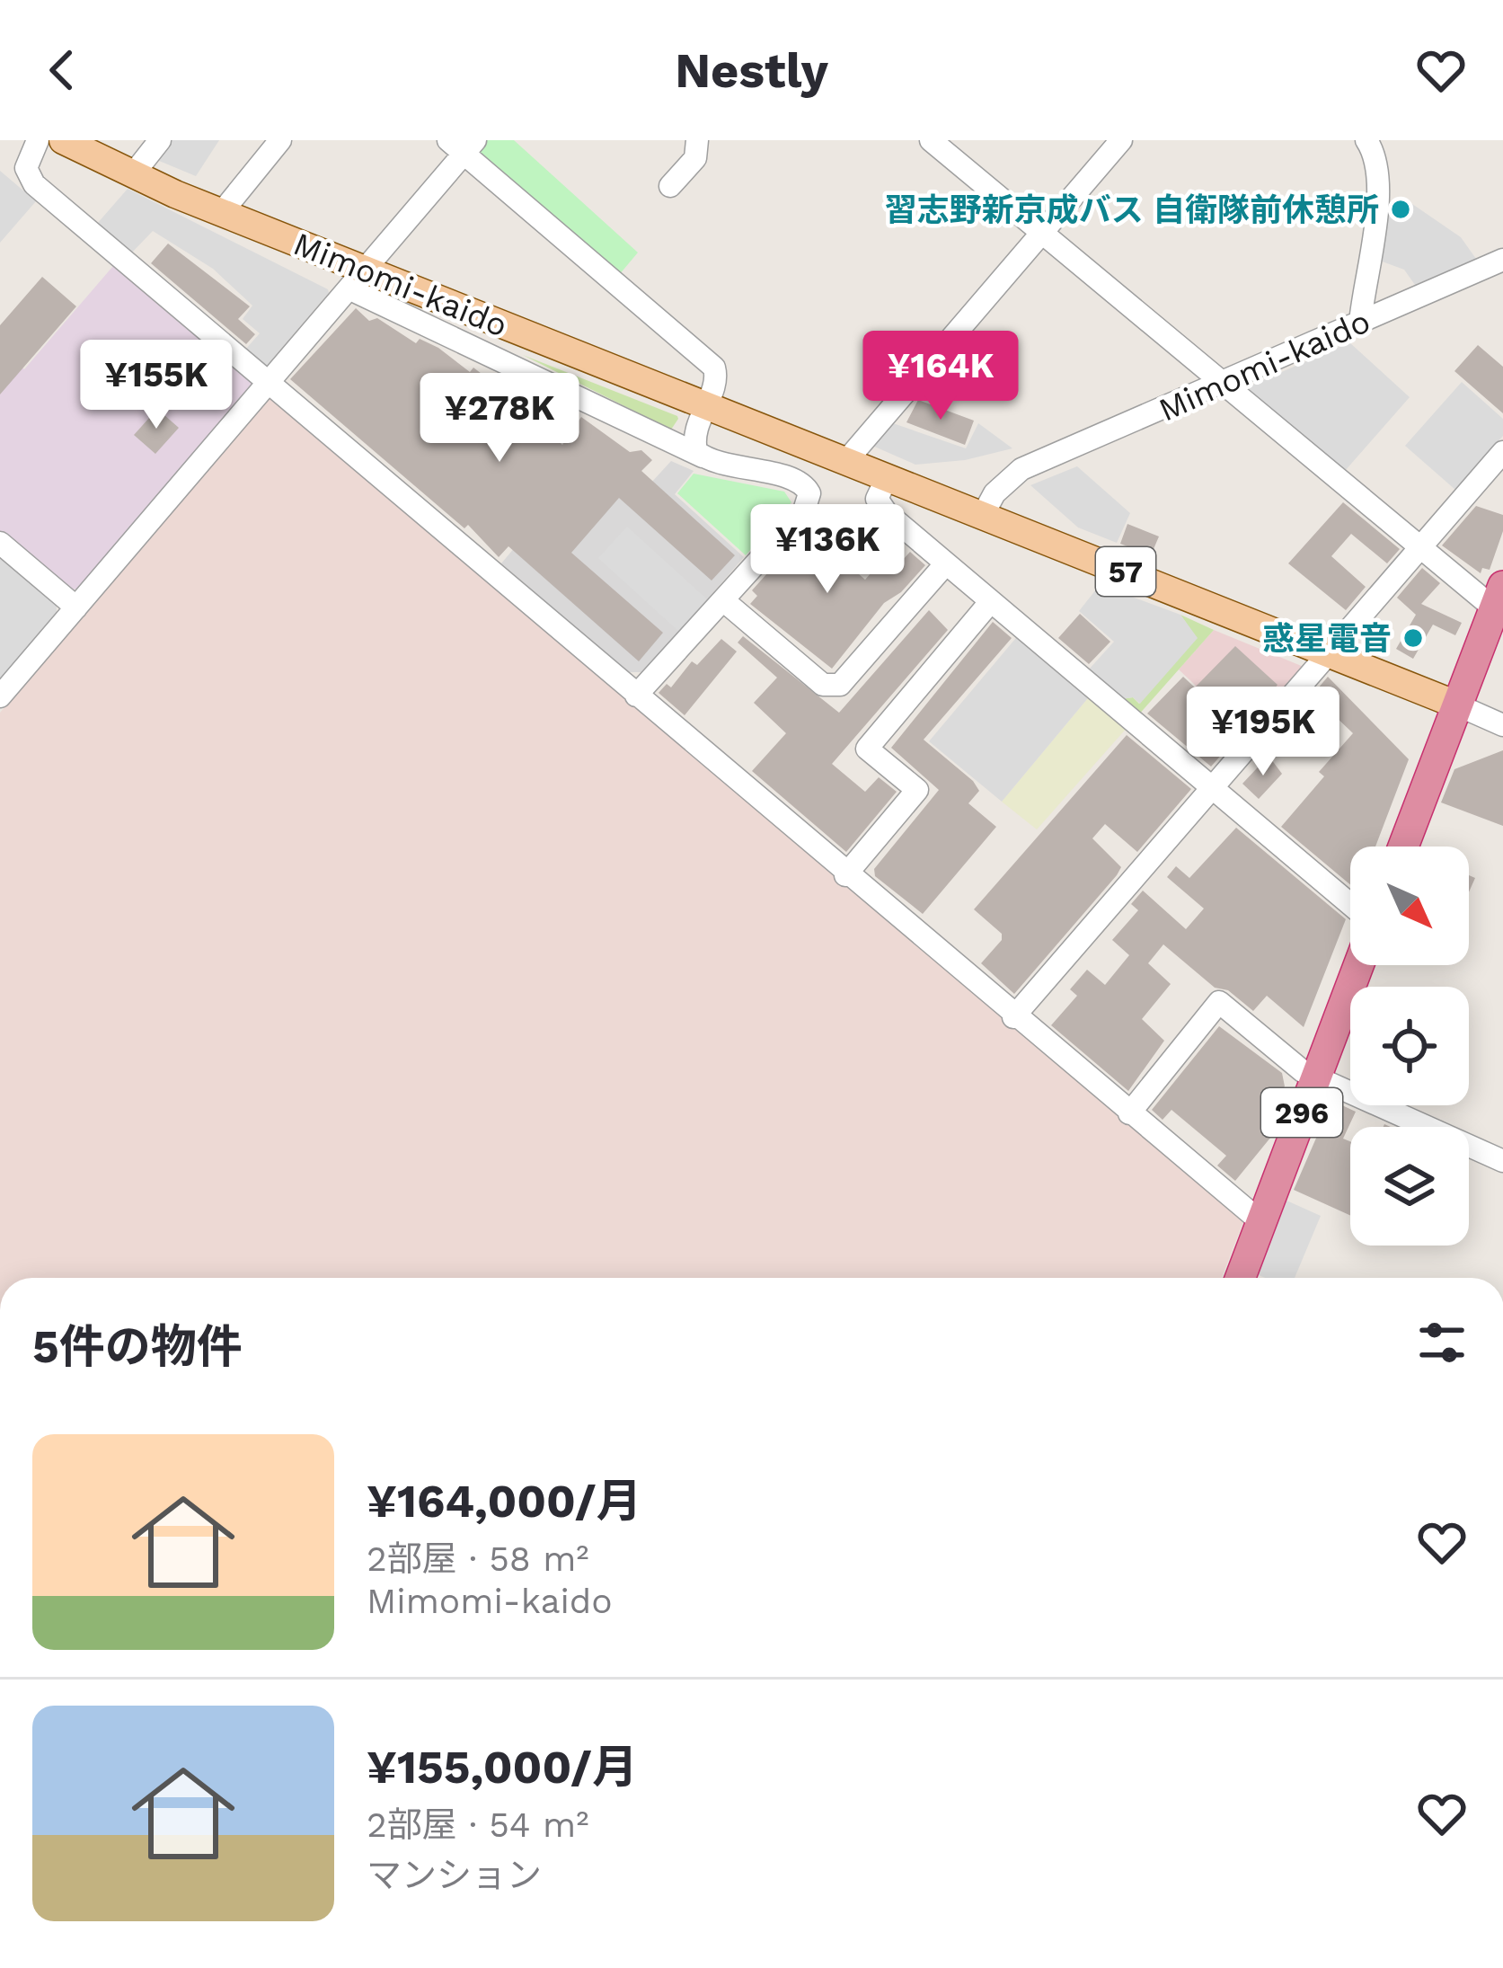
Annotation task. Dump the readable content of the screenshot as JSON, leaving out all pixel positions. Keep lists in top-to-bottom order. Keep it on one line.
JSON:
{"streets":{"highway":["296"],"main road":["Mimomi-kaido","57"]},"places":["習志野新京成バス 自衛隊前休憩所","惑星電音"],"north":"bottom right","page":{"header":"Nestly","price":["¥164K","¥155K","¥278K","¥136K","¥195K"],"heading":"5件の物件","list":[{"name":"¥164,000/月","note":"2部屋 · 58 m² · Mimomi-kaido"},{"name":"¥155,000/月","note":"2部屋 · 54 m² · マンション"}]}}
